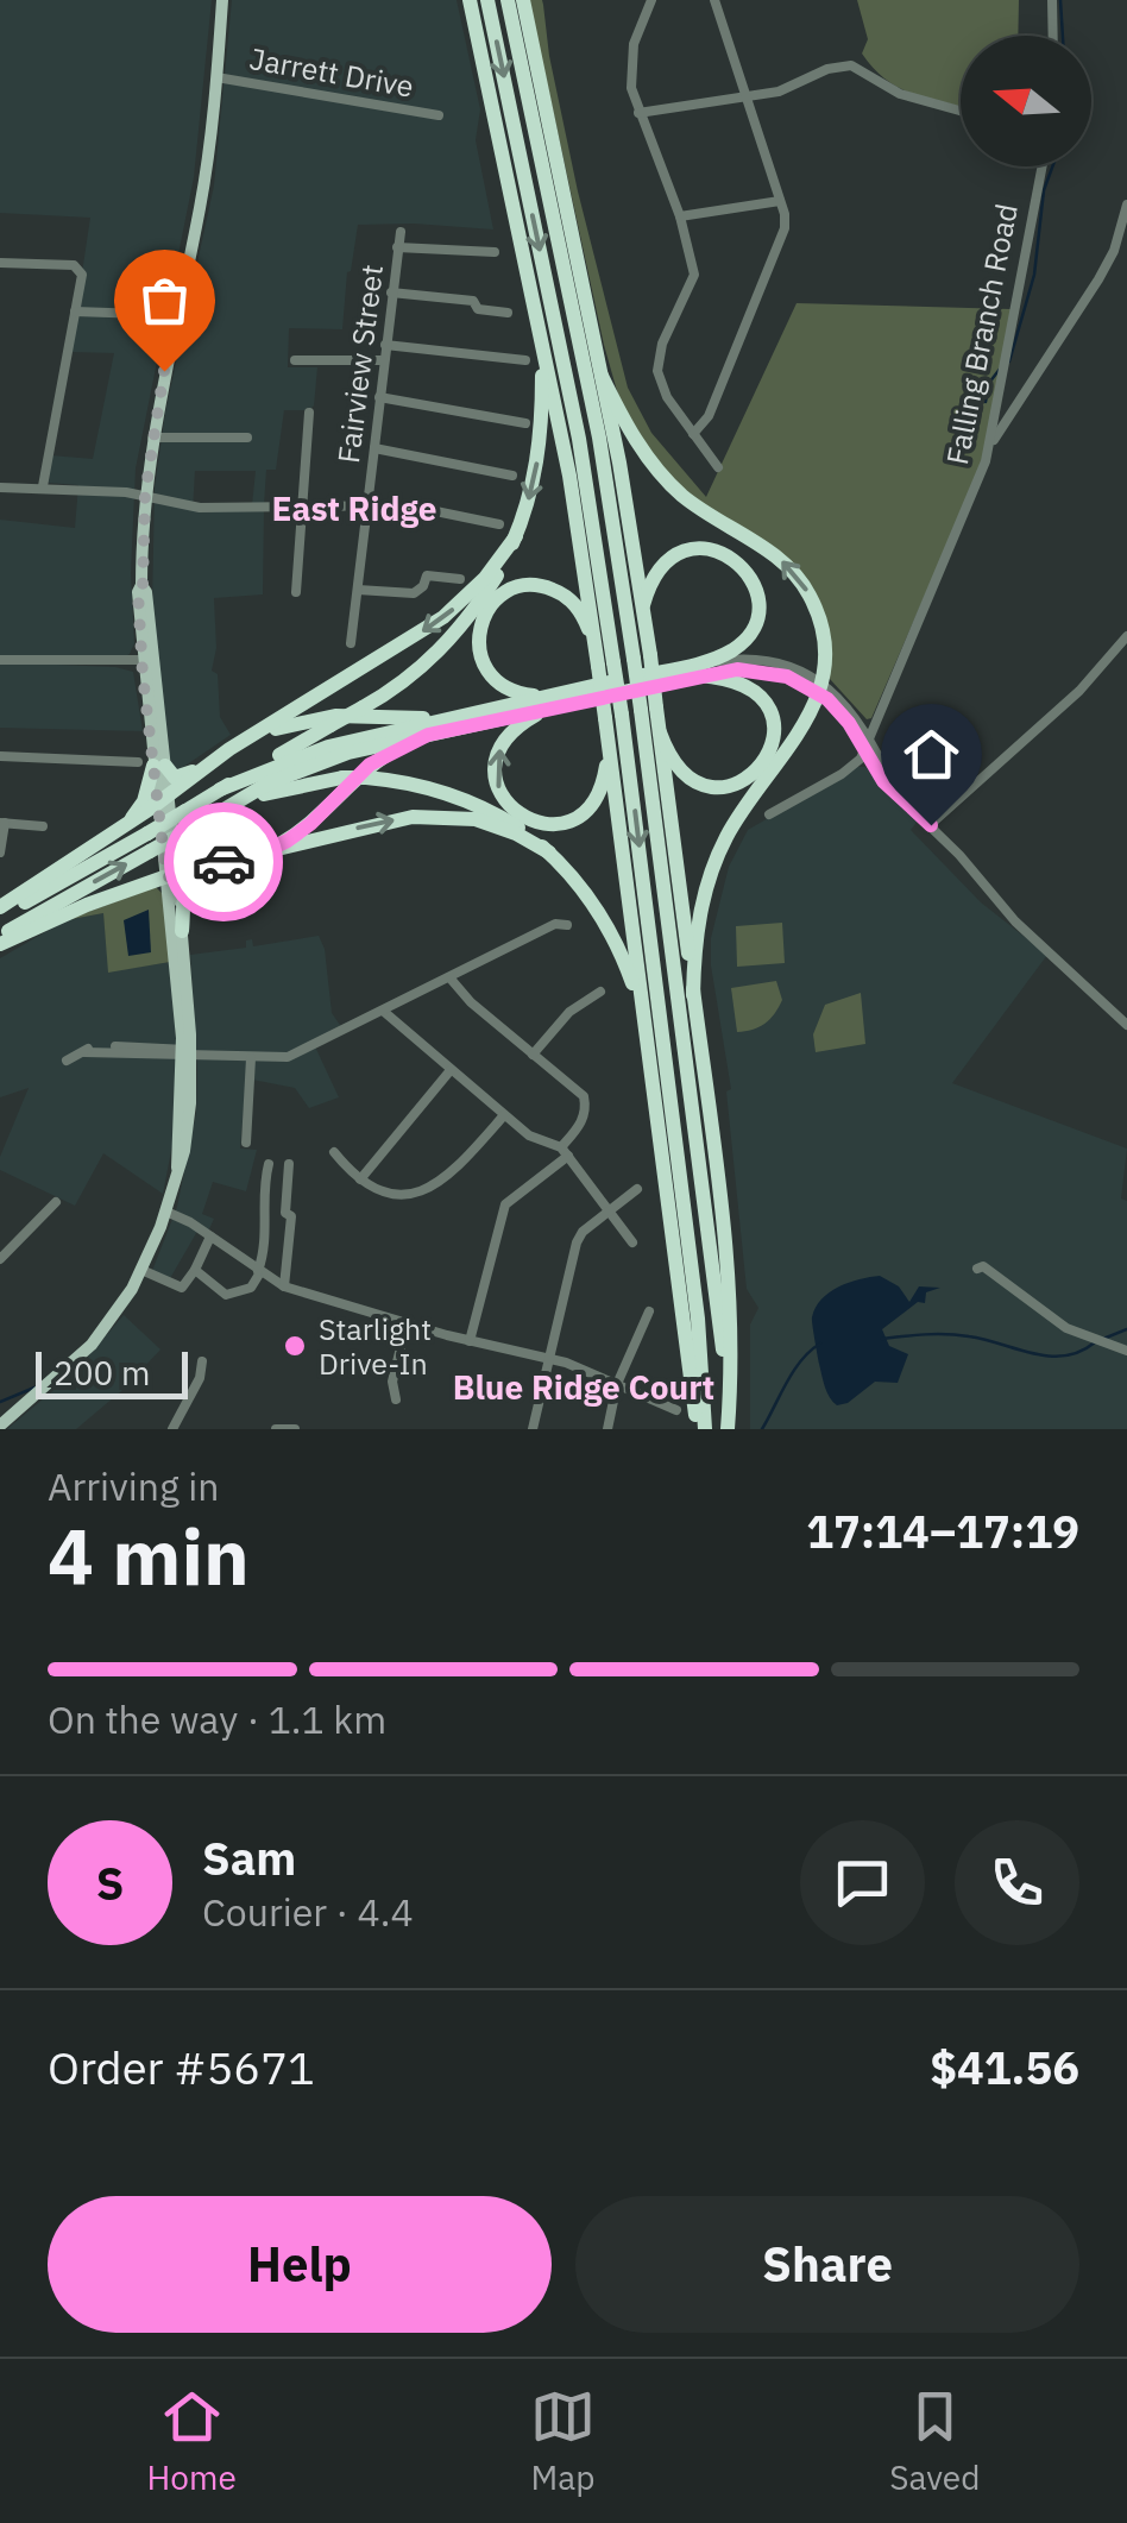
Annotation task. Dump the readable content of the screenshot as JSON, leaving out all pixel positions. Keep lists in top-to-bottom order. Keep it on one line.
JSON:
{"streets":{"street":["Jarrett Drive","Falling Branch Road","Fairview Street"]},"districts":["East Ridge","Blue Ridge Court"],"places":["Starlight Drive-In"],"scale_bar":"200 m","north":"left","page":{"scale":"200 m","heading":["4 min","Arriving in","17:14–17:19"],"panel":["Sam","Courier · 4.4","Order #5671","$41.56"],"bar":"On the way · 1.1 km","round":"S","buttons":["Help","Share"],"tabs":["Home","Map","Saved"]}}
